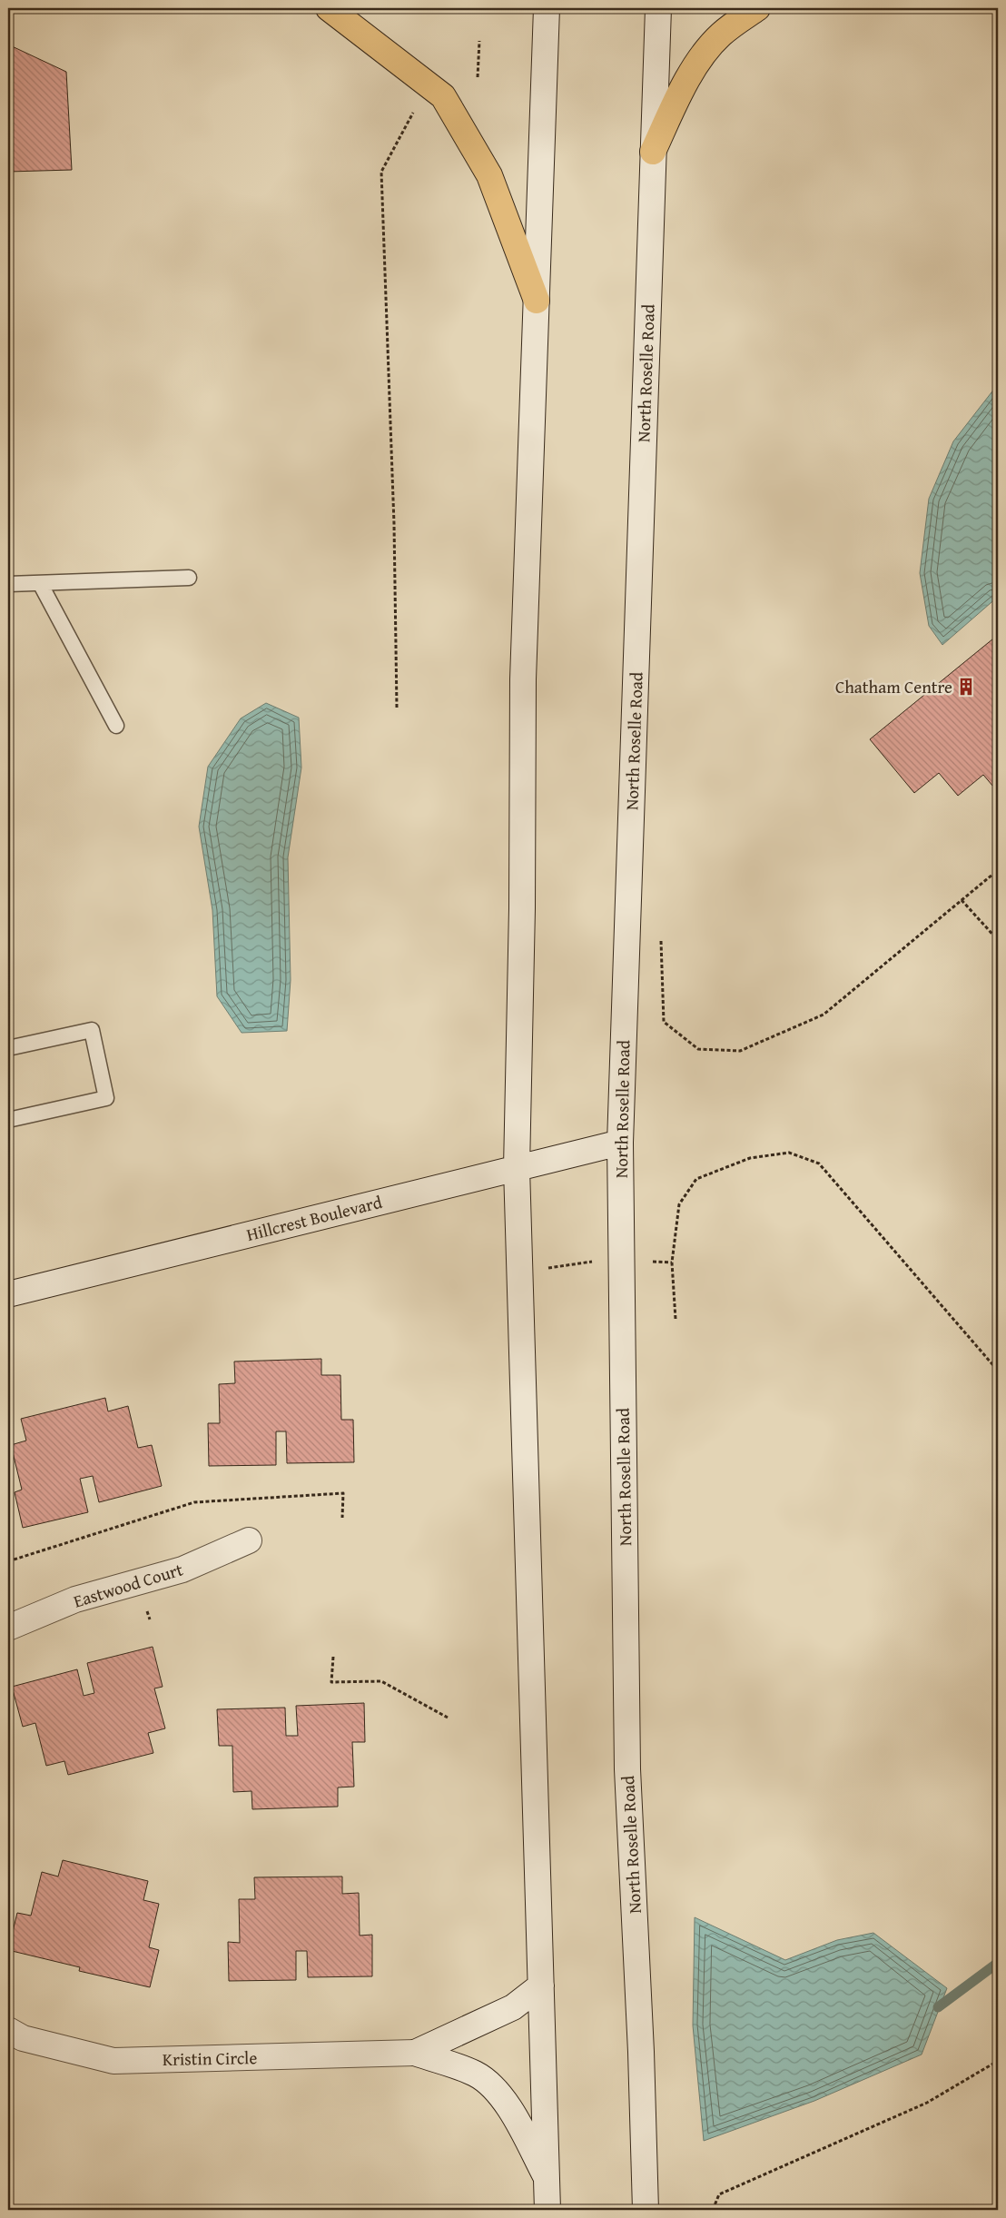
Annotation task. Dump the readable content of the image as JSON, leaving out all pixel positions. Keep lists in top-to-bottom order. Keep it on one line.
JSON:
{"streets":{"main road":["North Roselle Road","Hillcrest Boulevard","Eastwood Court","Kristin Circle"]},"crossings":[["North Roselle Road","Hillcrest Boulevard"]],"places":{"building":["Chatham Centre"]}}
